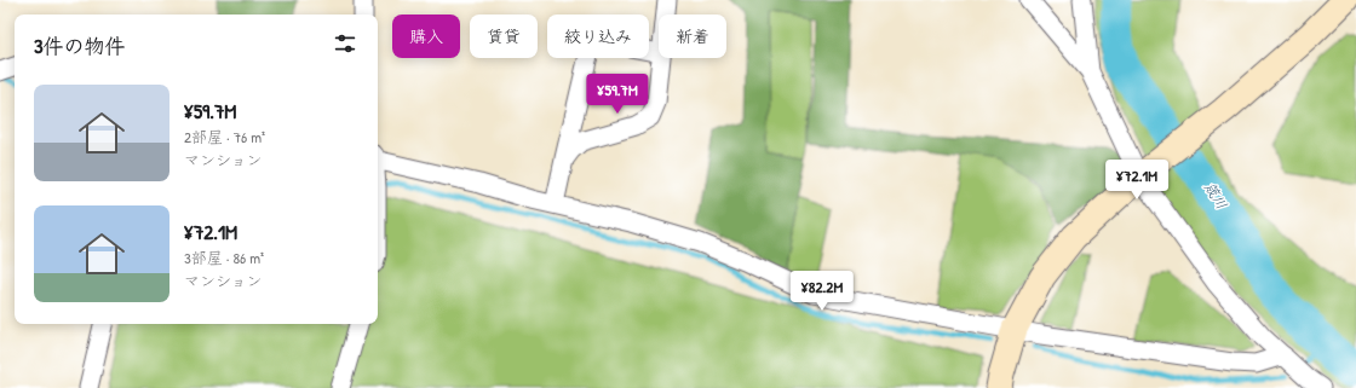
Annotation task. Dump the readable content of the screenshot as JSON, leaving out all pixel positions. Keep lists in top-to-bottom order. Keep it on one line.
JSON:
{"water":["筬川"],"page":{"chip":["購入","賃貸","絞り込み","新着"],"heading":"3件の物件","list":[{"name":"¥59.7M","note":"2部屋 · 76 m² · マンション"},{"name":"¥72.1M","note":"3部屋 · 86 m² · マンション"}],"price":["¥59.7M","¥72.1M","¥82.2M"]}}
